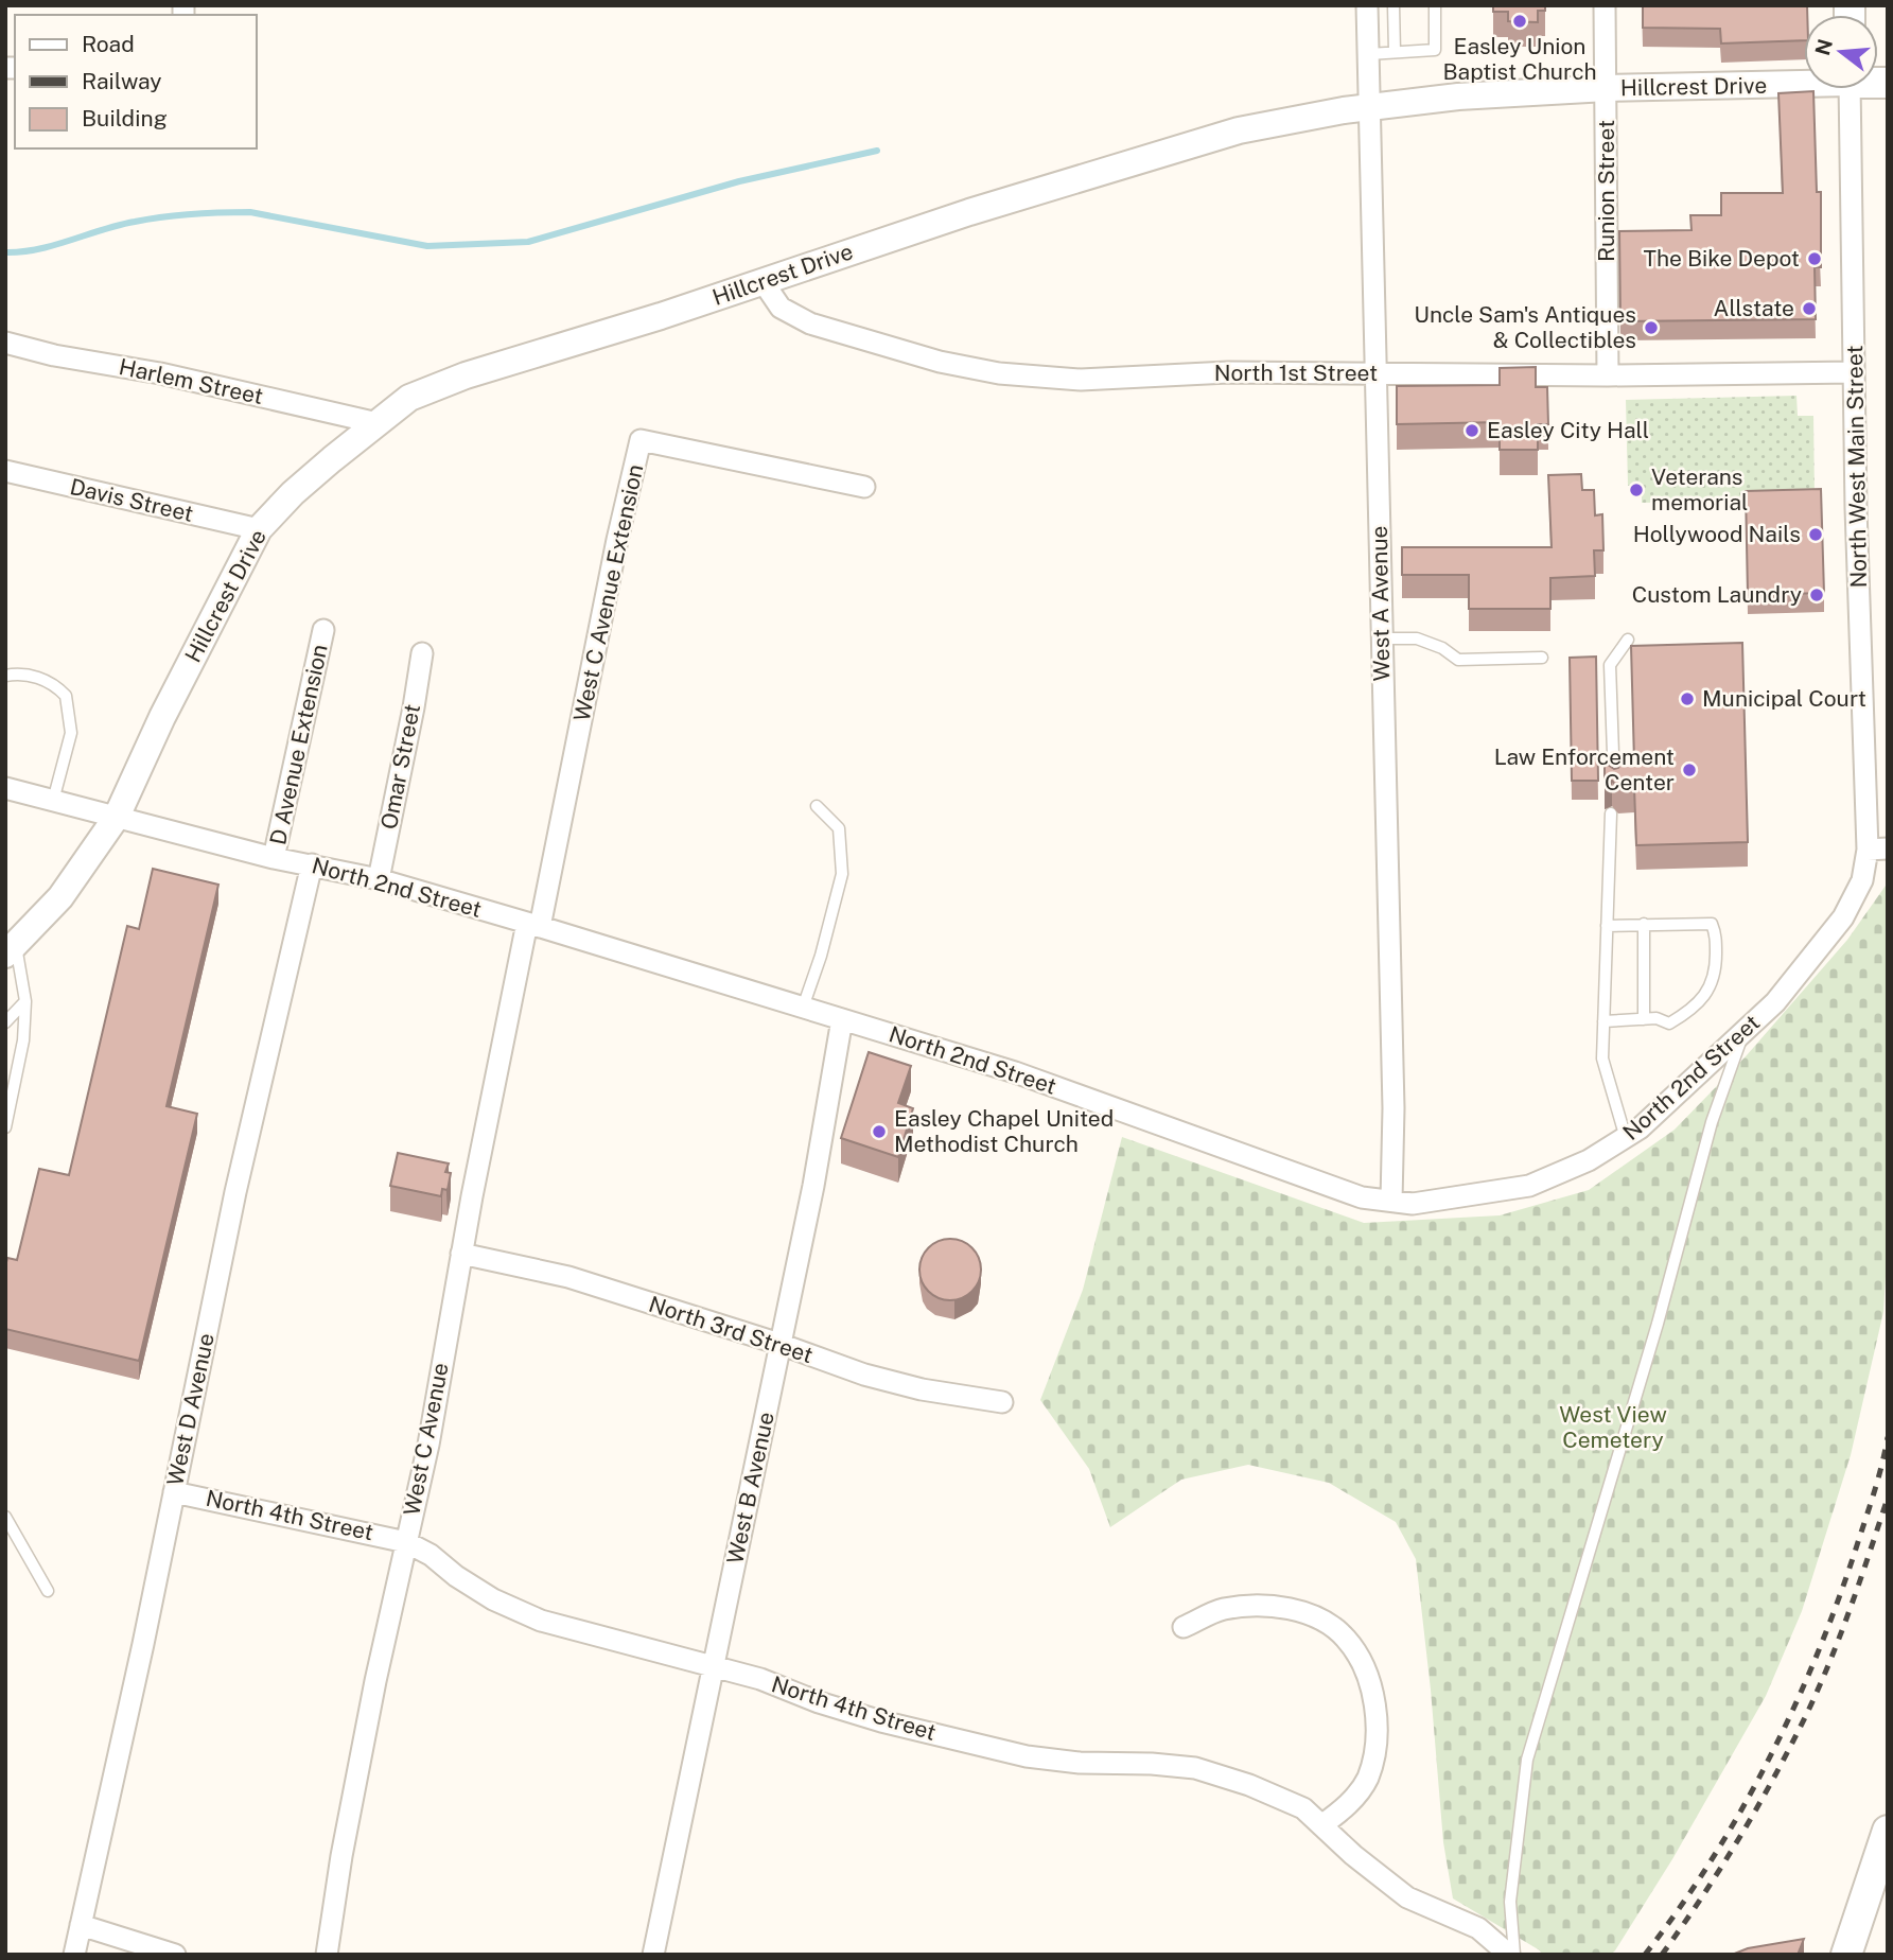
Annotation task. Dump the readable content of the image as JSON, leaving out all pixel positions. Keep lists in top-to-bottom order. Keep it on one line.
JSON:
{"streets":{"street":["Hillcrest Drive","Runion Street","North 1st Street","Harlem Street","North West Main Street","Davis Street","West C Avenue Extension","West A Avenue","D Avenue Extension","Omar Street","North 2nd Street","North 3rd Street","West D Avenue","West C Avenue","West B Avenue","North 4th Street"]},"crossings":[["Hillcrest Drive","Runion Street"],["Hillcrest Drive","North 1st Street"],["Hillcrest Drive","Harlem Street"],["Hillcrest Drive","Davis Street"],["Hillcrest Drive","West A Avenue"],["Hillcrest Drive","North 2nd Street"],["Runion Street","North 1st Street"],["North 1st Street","North West Main Street"],["North 1st Street","West A Avenue"],["North West Main Street","North 2nd Street"],["West C Avenue Extension","North 2nd Street"],["West C Avenue Extension","West C Avenue"],["West A Avenue","North 2nd Street"],["D Avenue Extension","North 2nd Street"],["Omar Street","North 2nd Street"],["North 2nd Street","West D Avenue"],["North 2nd Street","West C Avenue"],["North 2nd Street","West B Avenue"],["North 3rd Street","West C Avenue"],["North 3rd Street","West B Avenue"],["West D Avenue","North 4th Street"],["West C Avenue","North 4th Street"],["West B Avenue","North 4th Street"]],"parks":["West View Cemetery"],"places":["Easley Union Baptist Church","The Bike Depot","Allstate","Uncle Sam's Antiques & Collectibles","Easley City Hall","Veterans memorial","Hollywood Nails","Custom Laundry","Municipal Court","Law Enforcement Center","Easley Chapel United Methodist Church"],"legend":["Road","Railway","Building"],"north":"left"}
